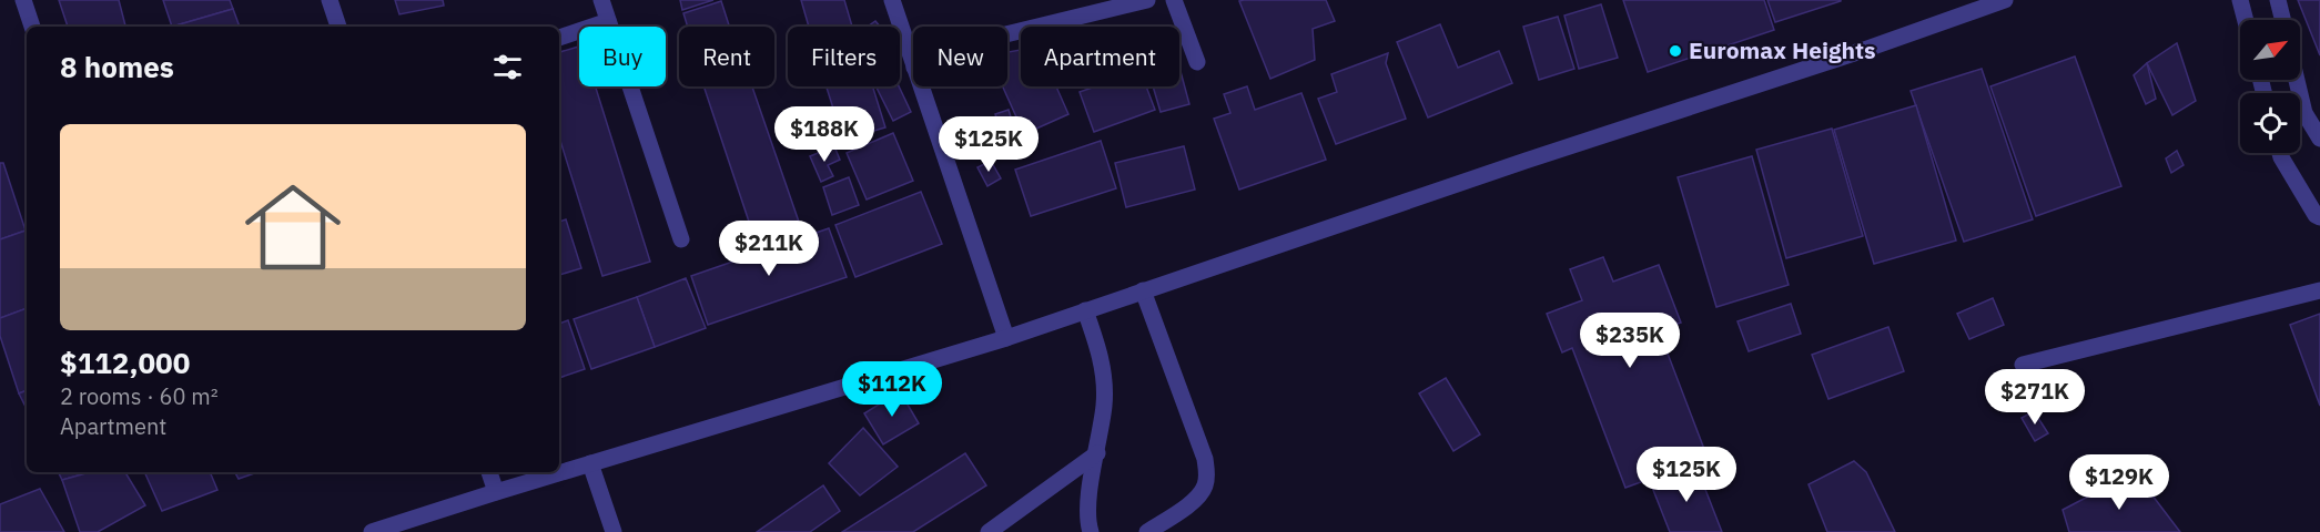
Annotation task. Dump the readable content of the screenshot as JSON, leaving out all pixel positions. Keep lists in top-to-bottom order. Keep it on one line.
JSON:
{"places":["Euromax Heights"],"north":"top right","page":{"chip":["Buy","Rent","Filters","New","Apartment"],"heading":"8 homes","price":["$188K","$125K","$211K","$235K","$112K","$271K","$125K","$129K"],"list":[{"name":"$112,000","note":"2 rooms · 60 m² · Apartment"}]}}
